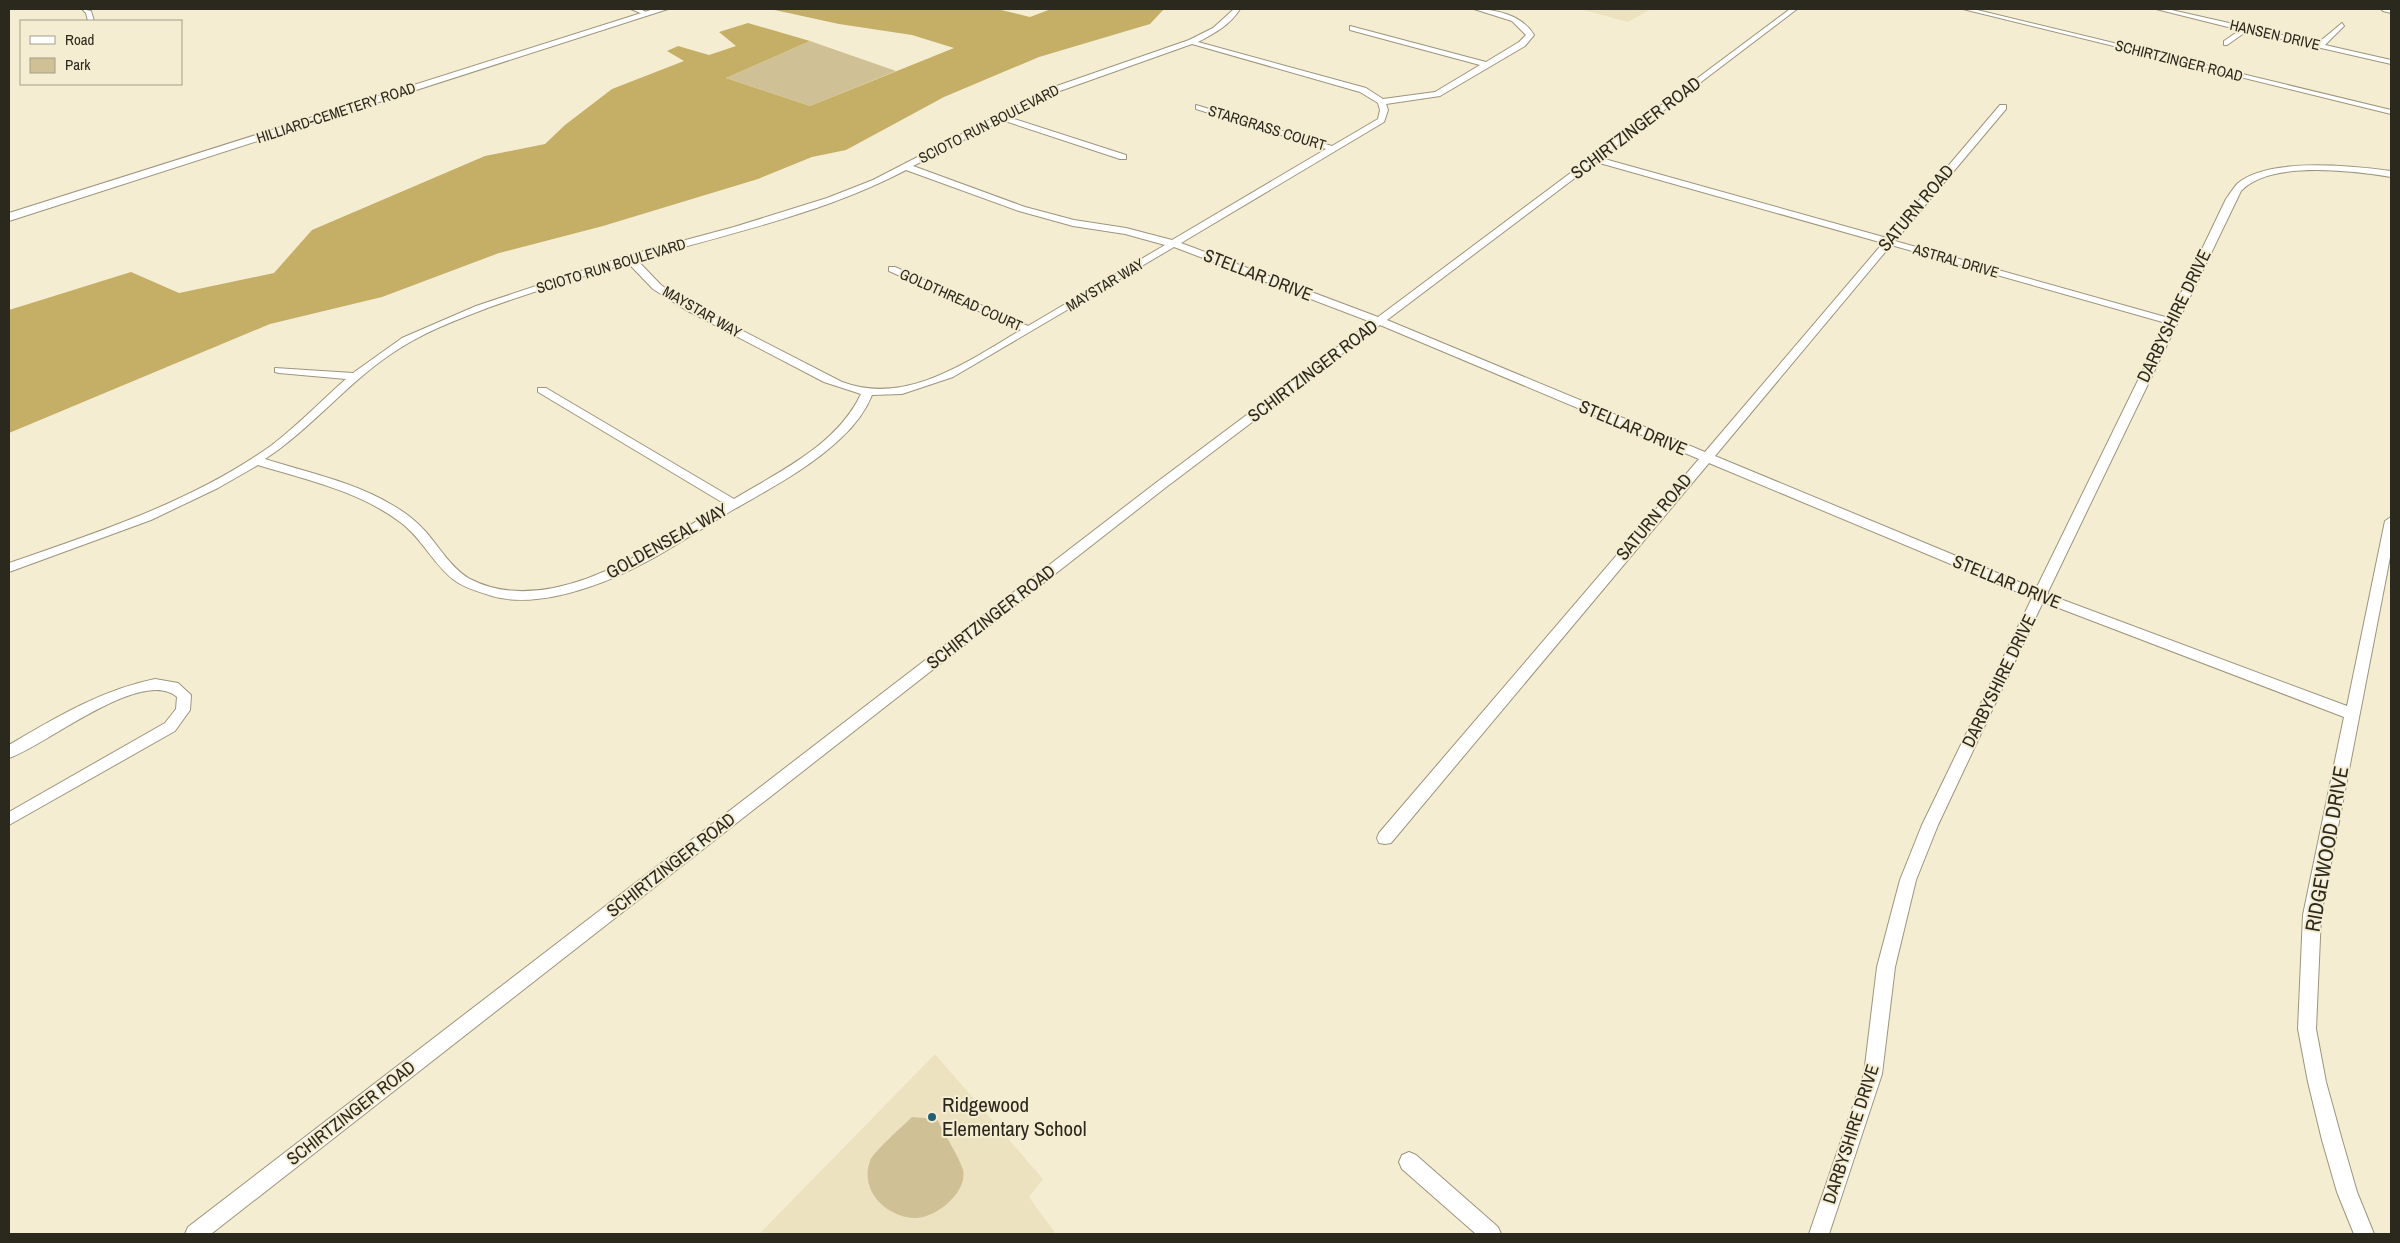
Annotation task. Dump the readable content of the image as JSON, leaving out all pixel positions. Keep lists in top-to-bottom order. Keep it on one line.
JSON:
{"streets":{"main road":["HILLIARD-CEMETERY ROAD"],"street":["HANSEN DRIVE","SCHIRTZINGER ROAD","SCIOTO RUN BOULEVARD","STARGRASS COURT","SATURN ROAD","ASTRAL DRIVE","STELLAR DRIVE","MAYSTAR WAY","GOLDTHREAD COURT","DARBYSHIRE DRIVE","GOLDENSEAL WAY","RIDGEWOOD DRIVE"]},"crossings":[["SCHIRTZINGER ROAD","ASTRAL DRIVE"],["SCHIRTZINGER ROAD","STELLAR DRIVE"],["SCIOTO RUN BOULEVARD","STELLAR DRIVE"],["SCIOTO RUN BOULEVARD","MAYSTAR WAY"],["SCIOTO RUN BOULEVARD","GOLDENSEAL WAY"],["STARGRASS COURT","MAYSTAR WAY"],["SATURN ROAD","ASTRAL DRIVE"],["SATURN ROAD","STELLAR DRIVE"],["ASTRAL DRIVE","DARBYSHIRE DRIVE"],["STELLAR DRIVE","MAYSTAR WAY"],["STELLAR DRIVE","DARBYSHIRE DRIVE"],["STELLAR DRIVE","RIDGEWOOD DRIVE"],["MAYSTAR WAY","GOLDTHREAD COURT"],["MAYSTAR WAY","GOLDENSEAL WAY"]],"places":["Ridgewood Elementary School"],"legend":["Road","Park"]}
